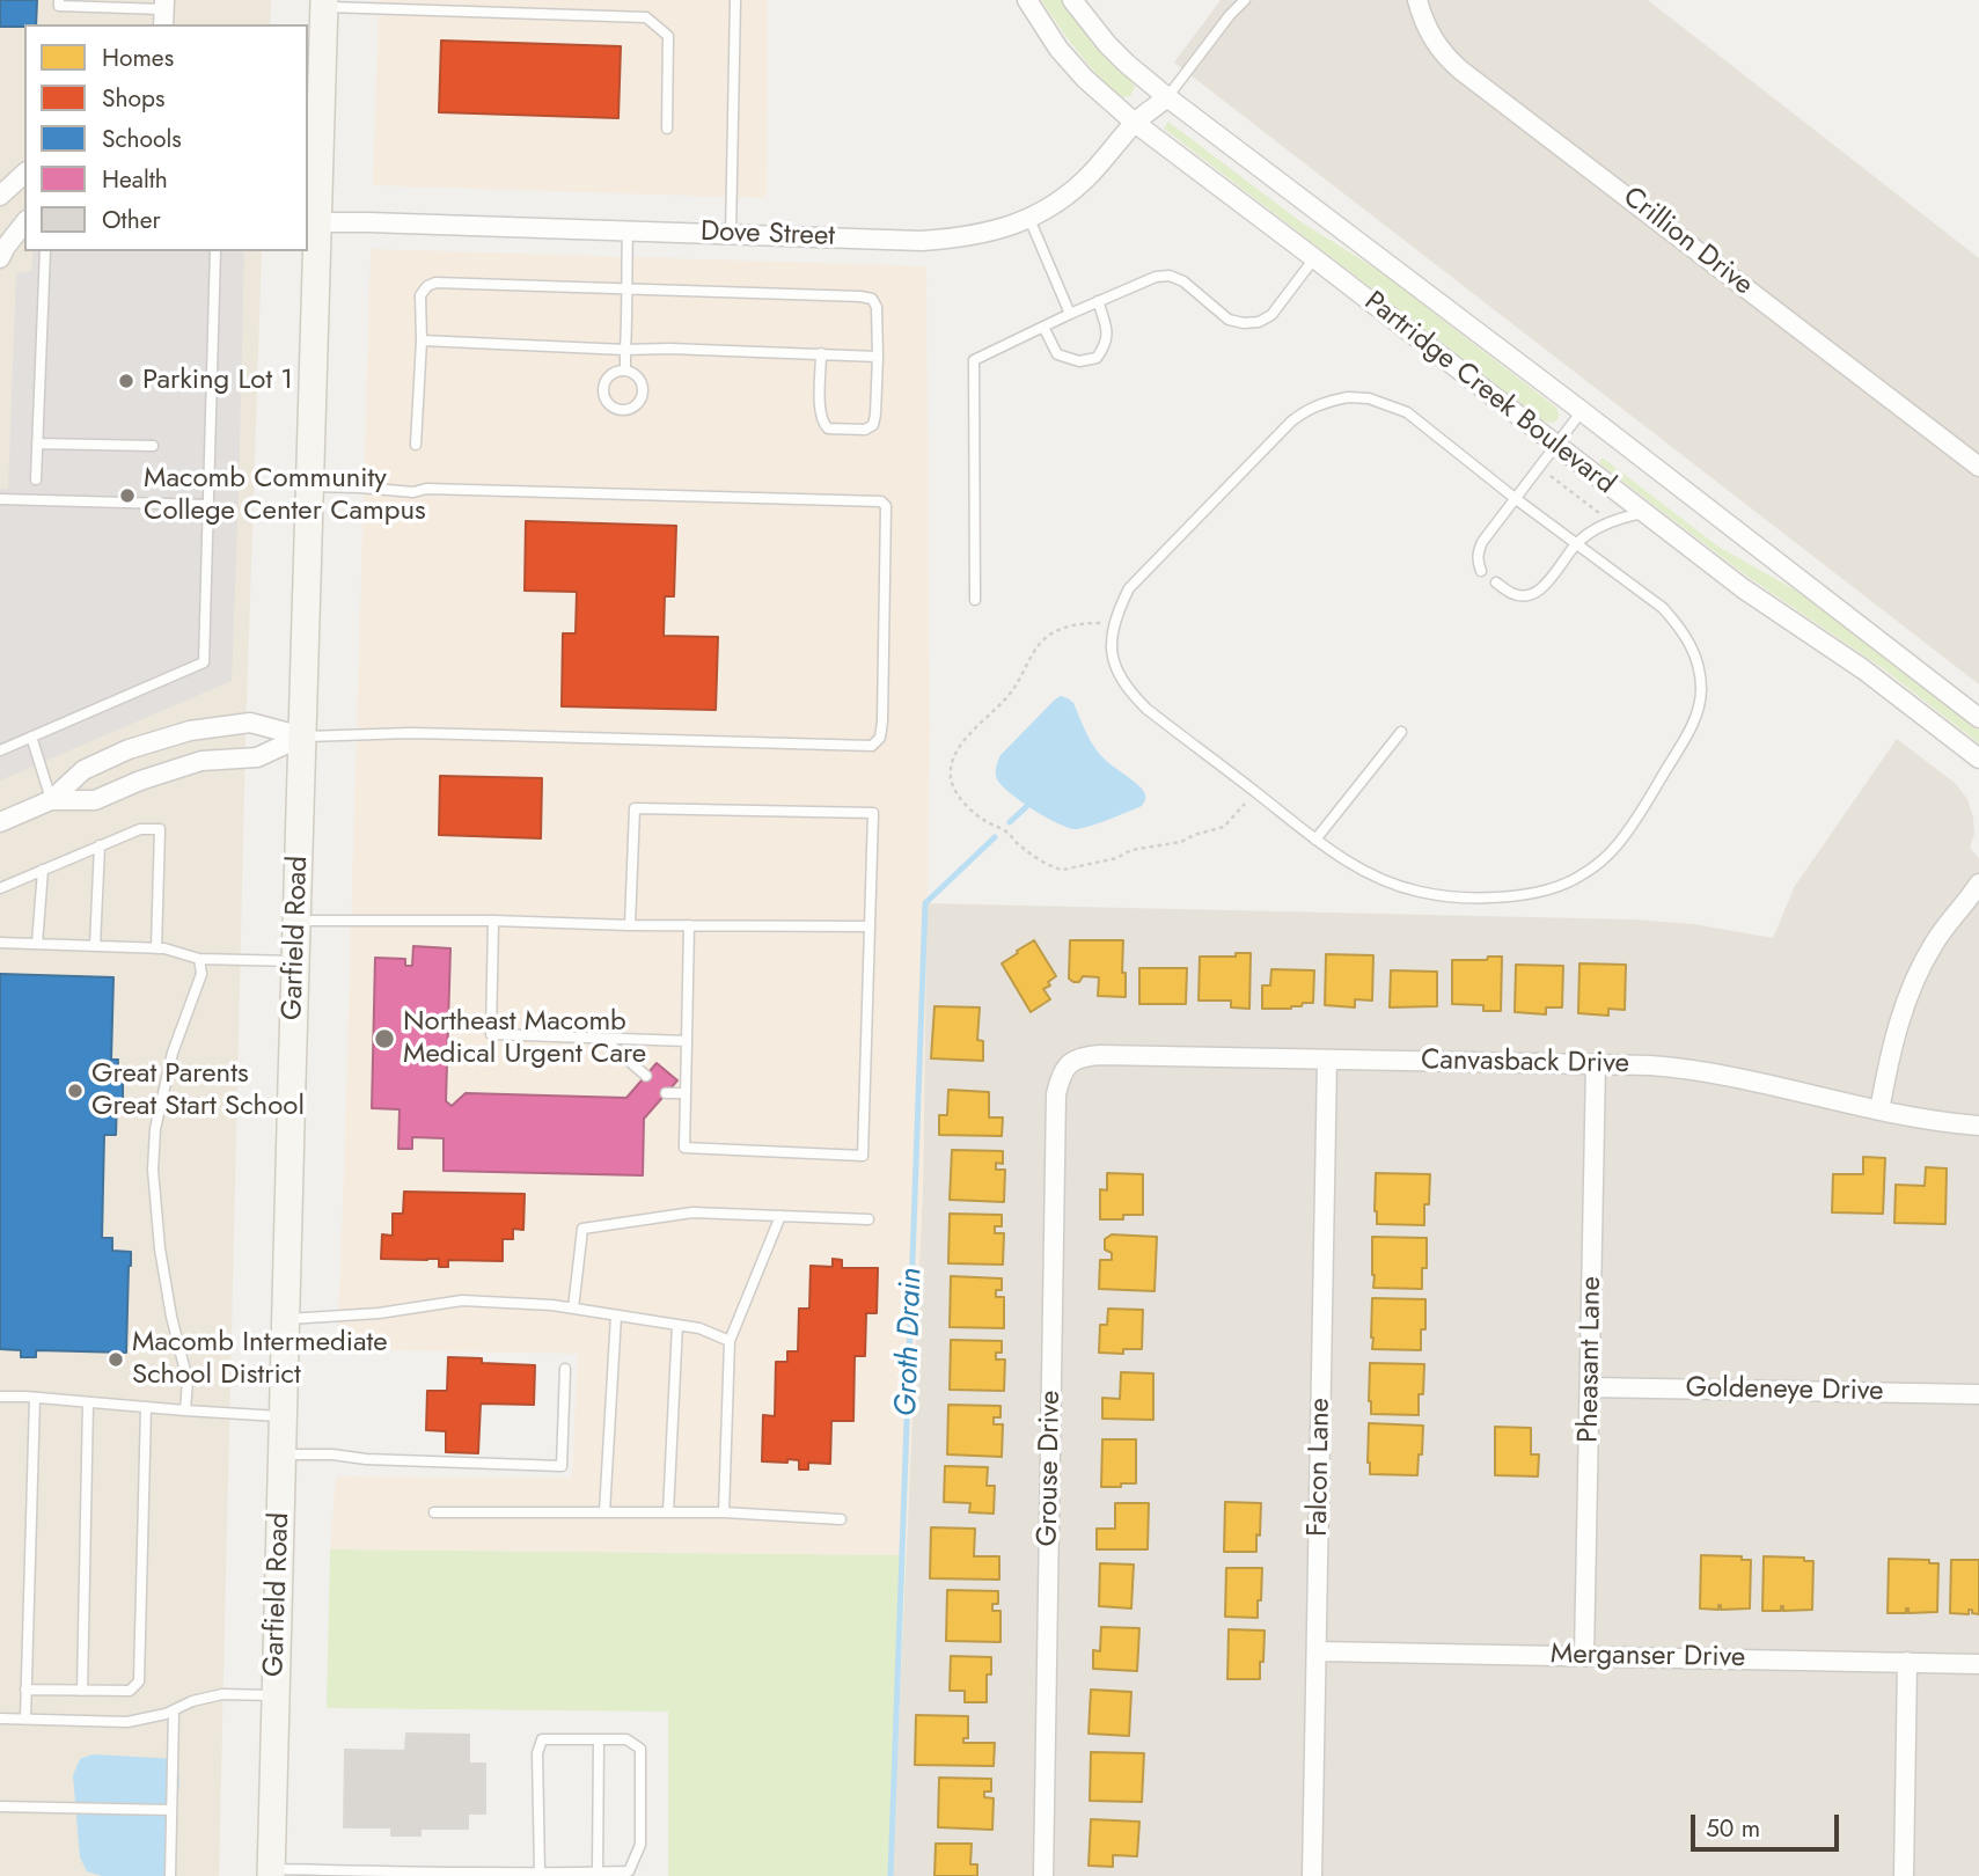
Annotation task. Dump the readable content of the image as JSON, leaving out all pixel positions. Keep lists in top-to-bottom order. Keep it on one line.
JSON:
{"streets":{"main road":["Garfield Road"],"street":["Dove Street","Crillion Drive","Partridge Creek Boulevard","Canvasback Drive","Pheasant Lane","Goldeneye Drive","Falcon Lane","Grouse Drive","Merganser Drive"]},"crossings":[["Dove Street","Partridge Creek Boulevard"],["Dove Street","Garfield Road"],["Canvasback Drive","Pheasant Lane"],["Canvasback Drive","Falcon Lane"],["Canvasback Drive","Grouse Drive"],["Pheasant Lane","Goldeneye Drive"],["Pheasant Lane","Merganser Drive"],["Falcon Lane","Merganser Drive"]],"water":["Groth Drain"],"places":["Parking Lot 1","Macomb Community College Center Campus","Northeast Macomb Medical Urgent Care","Great Parents Great Start School","Macomb Intermediate School District"],"legend":["Homes","Shops","Schools","Health","Other"],"scale_bar":"50 m"}
